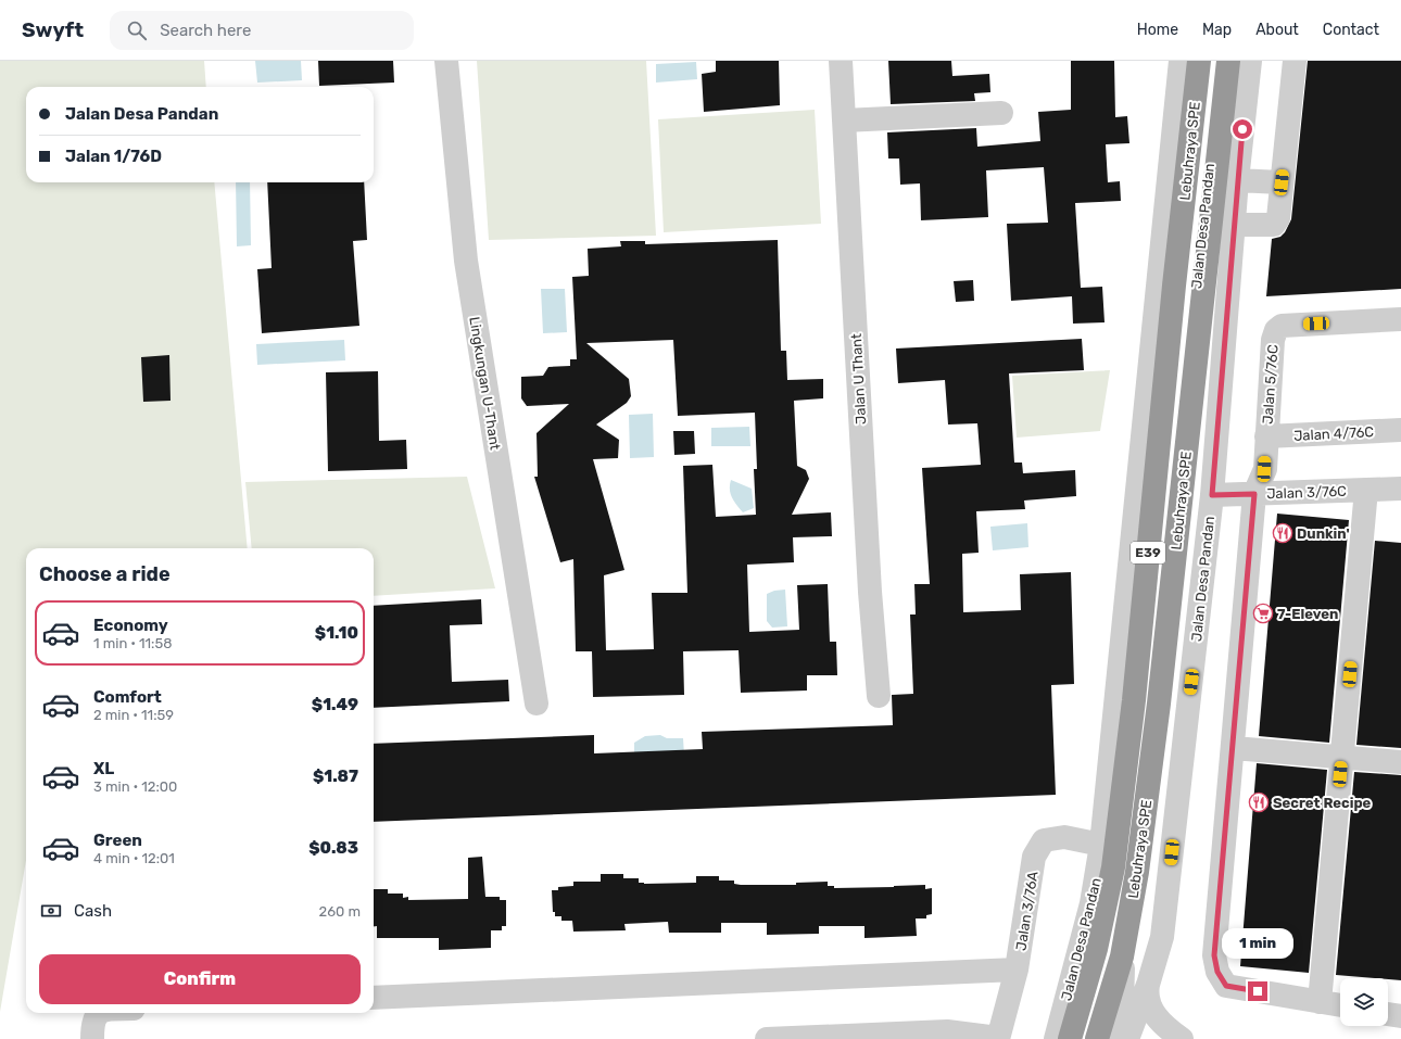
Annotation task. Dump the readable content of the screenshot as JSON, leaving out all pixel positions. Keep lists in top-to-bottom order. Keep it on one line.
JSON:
{"streets":{"highway":["Lebuhraya SPE","E39"],"street":["Jalan Desa Pandan","Jalan U Thant","Lingkungan U-Thant","Jalan 5/76C","Jalan 4/76C","Jalan 3/76C","Jalan 3/76A"]},"crossings":[["Jalan Desa Pandan","Jalan 3/76C"],["Jalan Desa Pandan","Jalan 3/76A"],["Jalan 5/76C","Jalan 4/76C"],["Jalan 5/76C","Jalan 3/76C"]],"places":{"restaurant":["Dunkin'","Secret Recipe"],"supermarket":["7-Eleven"]},"page":{"header":"Swyft","search":"Search here","nav":["Home","Map","About","Contact"],"banner":["Jalan Desa Pandan","Jalan 1/76D"],"heading":"Choose a ride","list":[{"name":"Economy","note":"1 min · 11:58","value":"$1.10"},{"name":"Comfort","note":"2 min · 11:59","value":"$1.49"},{"name":"XL","note":"3 min · 12:00","value":"$1.87"},{"name":"Green","note":"4 min · 12:01","value":"$0.83"}],"pay":["Cash","260 m"],"bubble":"1 min","buttons":"Confirm"}}
